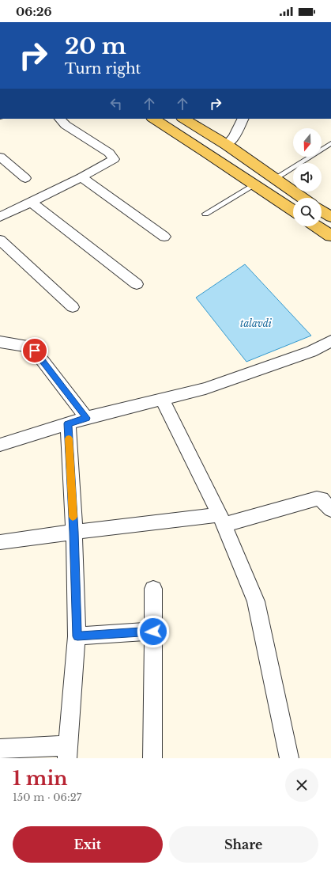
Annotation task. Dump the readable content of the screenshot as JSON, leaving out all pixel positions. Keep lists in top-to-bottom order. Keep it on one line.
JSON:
{"water":["talavdi"],"north":"bottom","page":{"status":"06:26","turn":["20 m","Turn right"],"heading":["1 min","150 m · 06:27"],"buttons":["Exit","Share"]}}
